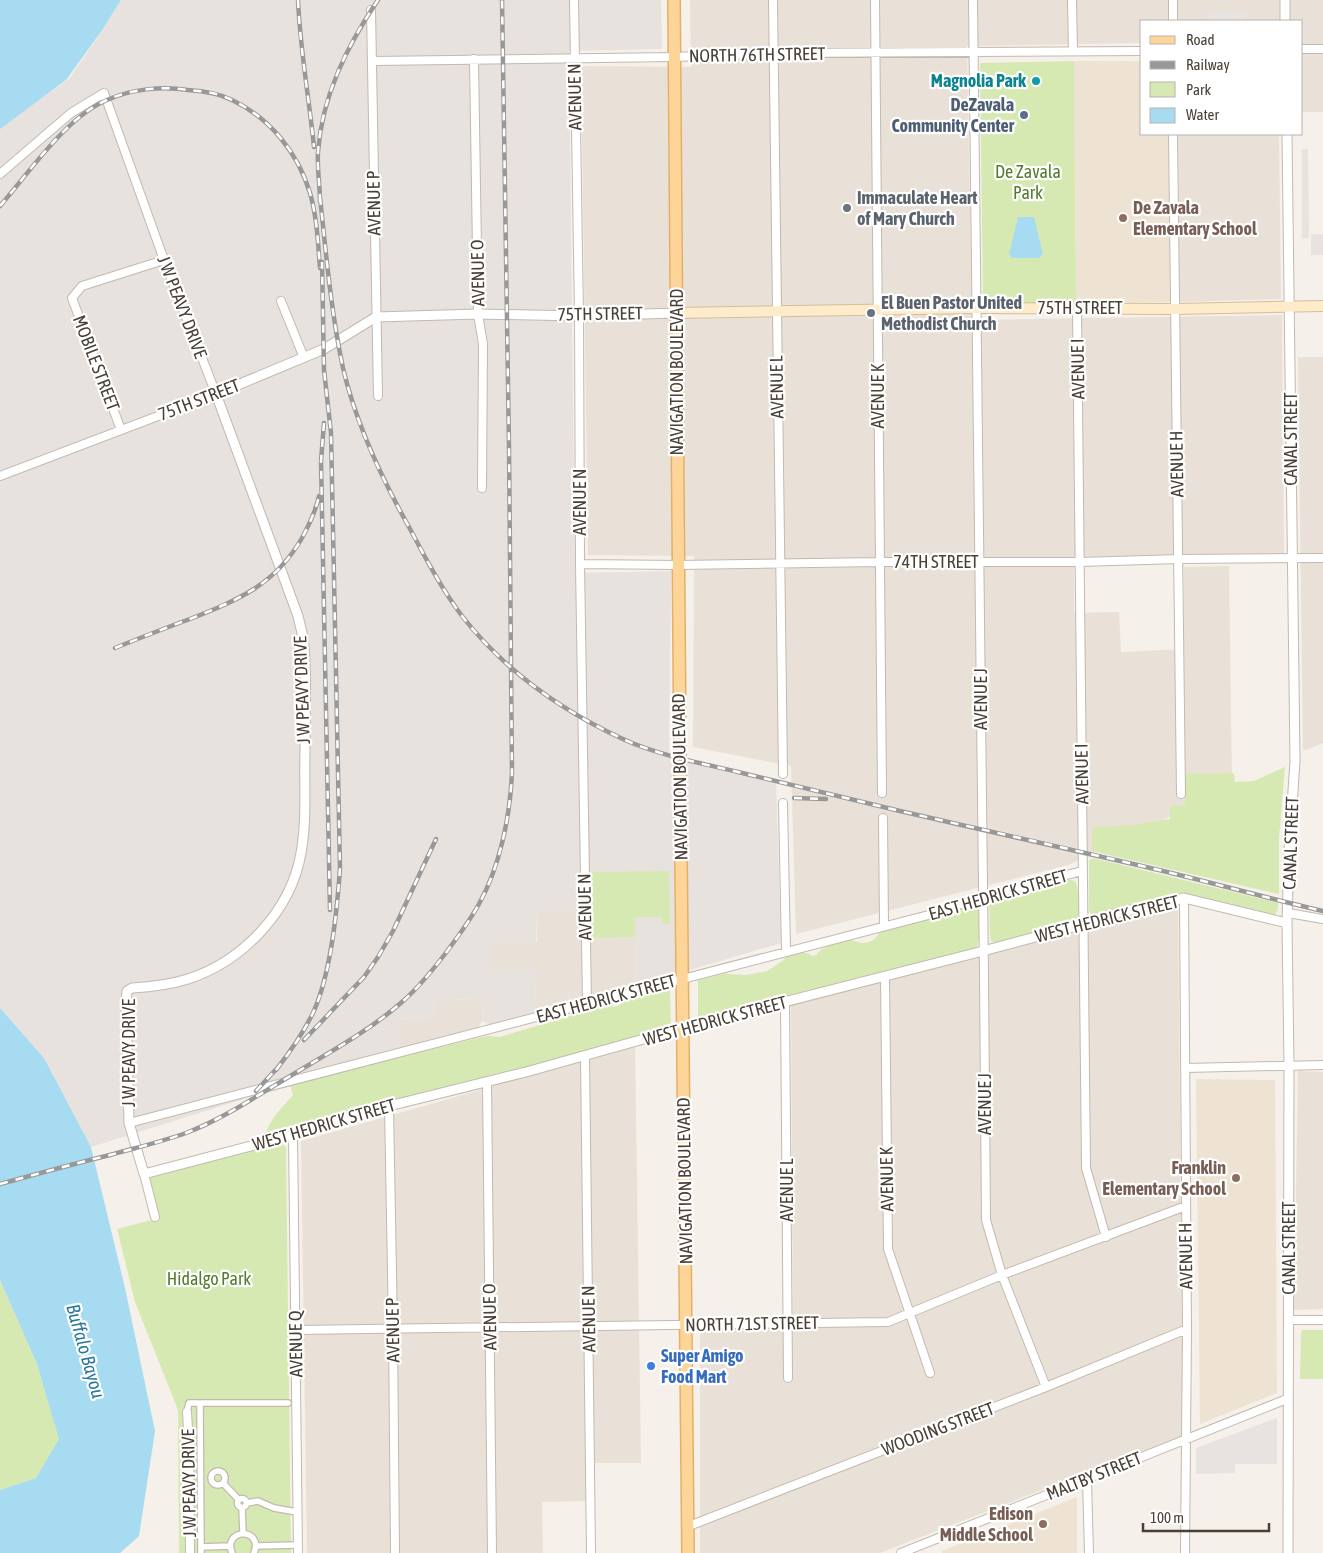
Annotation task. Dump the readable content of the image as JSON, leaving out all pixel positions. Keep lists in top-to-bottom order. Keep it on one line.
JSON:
{"streets":{"main road":["75TH STREET","NAVIGATION BOULEVARD"],"street":["NORTH 76TH STREET","AVENUE N","AVENUE P","AVENUE O","J W PEAVY DRIVE","MOBILE STREET","AVENUE I","AVENUE L","AVENUE K","CANAL STREET","AVENUE H","74TH STREET","AVENUE J","EAST HEDRICK STREET","WEST HEDRICK STREET","NORTH 71ST STREET","AVENUE Q","WOODING STREET","MALTBY STREET"]},"crossings":[["NORTH 76TH STREET","AVENUE N"],["NORTH 76TH STREET","AVENUE P"],["NORTH 76TH STREET","AVENUE O"],["NORTH 76TH STREET","NAVIGATION BOULEVARD"],["NORTH 76TH STREET","AVENUE L"],["NORTH 76TH STREET","AVENUE K"],["NORTH 76TH STREET","AVENUE J"],["AVENUE N","75TH STREET"],["AVENUE N","74TH STREET"],["AVENUE N","EAST HEDRICK STREET"],["AVENUE N","WEST HEDRICK STREET"],["AVENUE N","NORTH 71ST STREET"],["AVENUE P","75TH STREET"],["AVENUE P","WEST HEDRICK STREET"],["AVENUE P","NORTH 71ST STREET"],["AVENUE O","75TH STREET"],["AVENUE O","WEST HEDRICK STREET"],["AVENUE O","NORTH 71ST STREET"],["J W PEAVY DRIVE","75TH STREET"],["J W PEAVY DRIVE","MOBILE STREET"],["J W PEAVY DRIVE","EAST HEDRICK STREET"],["J W PEAVY DRIVE","WEST HEDRICK STREET"],["75TH STREET","MOBILE STREET"],["75TH STREET","AVENUE I"],["75TH STREET","NAVIGATION BOULEVARD"],["75TH STREET","AVENUE L"],["75TH STREET","AVENUE K"],["75TH STREET","CANAL STREET"],["75TH STREET","AVENUE H"],["75TH STREET","AVENUE J"],["AVENUE I","74TH STREET"],["AVENUE I","EAST HEDRICK STREET"],["AVENUE I","WEST HEDRICK STREET"],["AVENUE I","NORTH 71ST STREET"],["NAVIGATION BOULEVARD","74TH STREET"],["NAVIGATION BOULEVARD","EAST HEDRICK STREET"],["NAVIGATION BOULEVARD","WEST HEDRICK STREET"],["NAVIGATION BOULEVARD","NORTH 71ST STREET"],["NAVIGATION BOULEVARD","WOODING STREET"],["AVENUE L","74TH STREET"],["AVENUE L","WEST HEDRICK STREET"],["AVENUE L","NORTH 71ST STREET"],["AVENUE K","74TH STREET"],["AVENUE K","WEST HEDRICK STREET"],["AVENUE K","NORTH 71ST STREET"],["CANAL STREET","74TH STREET"],["CANAL STREET","WEST HEDRICK STREET"],["CANAL STREET","MALTBY STREET"],["AVENUE H","74TH STREET"],["AVENUE H","WEST HEDRICK STREET"],["AVENUE H","NORTH 71ST STREET"],["AVENUE H","WOODING STREET"],["AVENUE H","MALTBY STREET"],["74TH STREET","AVENUE J"],["AVENUE J","EAST HEDRICK STREET"],["AVENUE J","WEST HEDRICK STREET"],["AVENUE J","NORTH 71ST STREET"],["AVENUE J","WOODING STREET"],["WEST HEDRICK STREET","AVENUE Q"],["NORTH 71ST STREET","AVENUE Q"]],"water":["Buffalo Bayou"],"parks":["De Zavala Park","Hidalgo Park"],"places":["Magnolia Park","DeZavala Community Center","Immaculate Heart of Mary Church","De Zavala Elementary School","El Buen Pastor United Methodist Church","Franklin Elementary School","Super Amigo Food Mart","Edison Middle School"],"legend":["Road","Railway","Park","Water"],"scale_bar":"100 m"}
